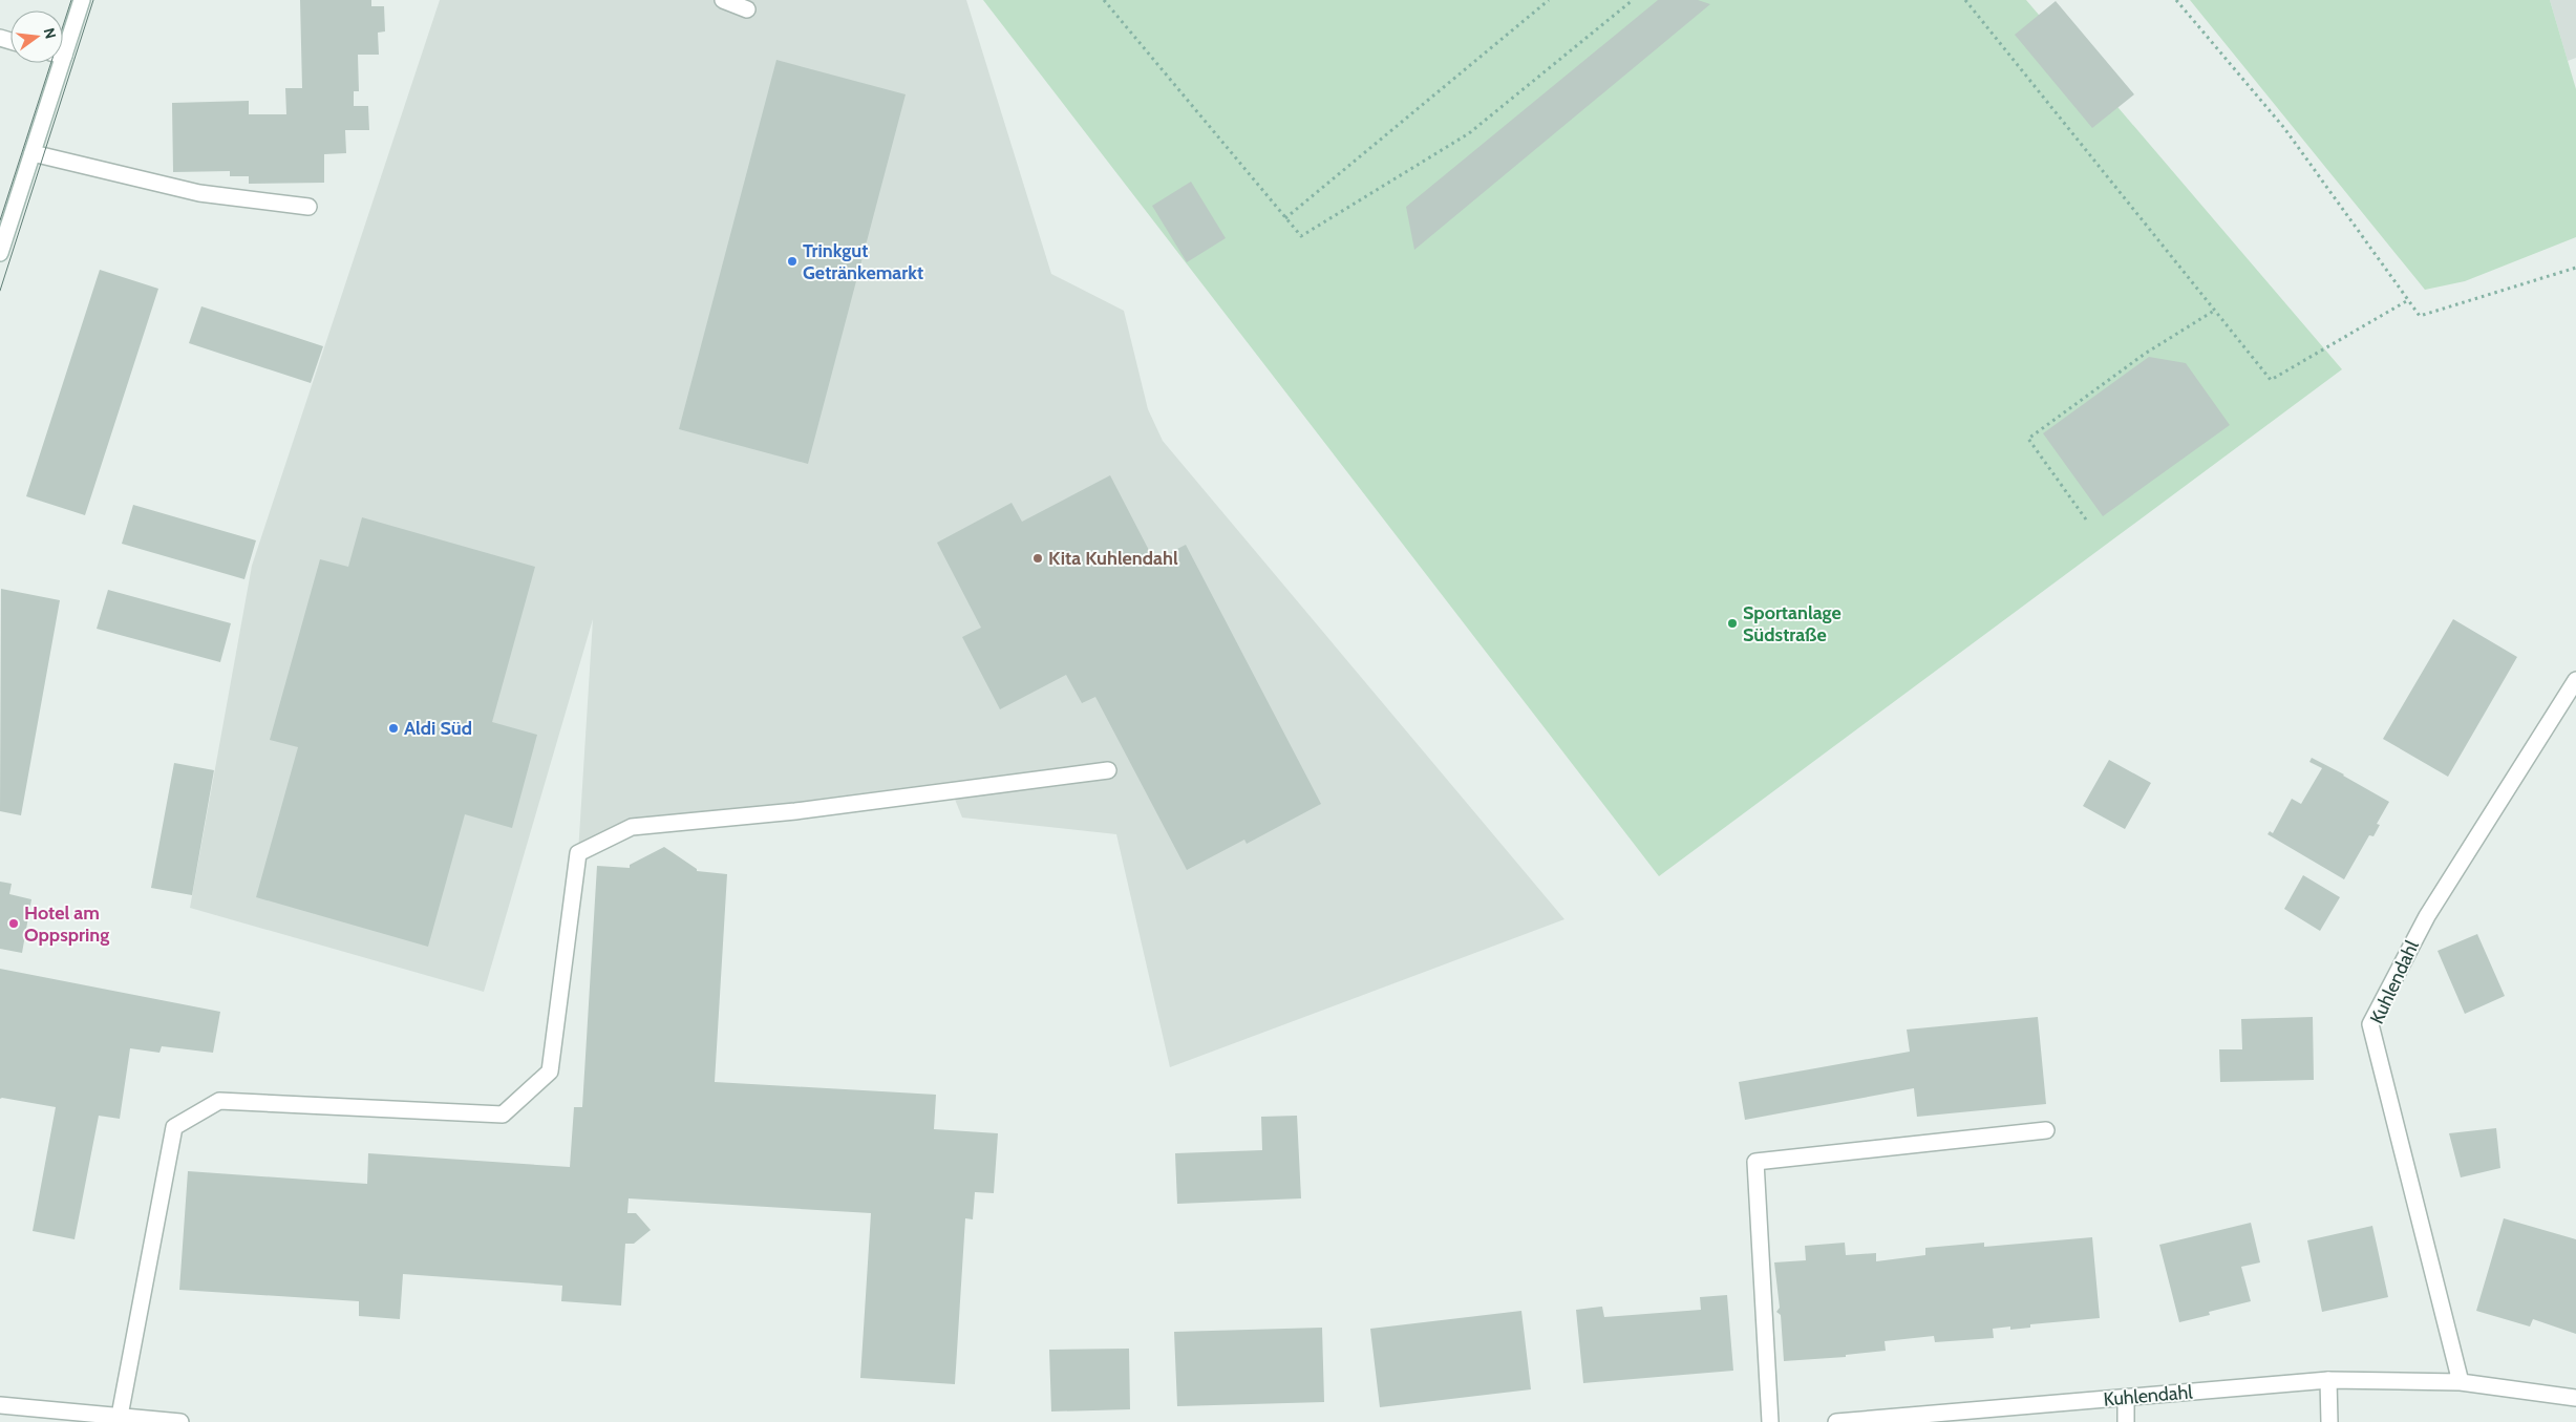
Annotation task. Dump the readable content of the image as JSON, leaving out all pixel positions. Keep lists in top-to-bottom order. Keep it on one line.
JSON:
{"streets":{"street":["Kuhlendahl"]},"places":["Trinkgut Getränkemarkt","Kita Kuhlendahl","Sportanlage Südstraße","Aldi Süd","Hotel am Oppspring"],"north":"right"}
